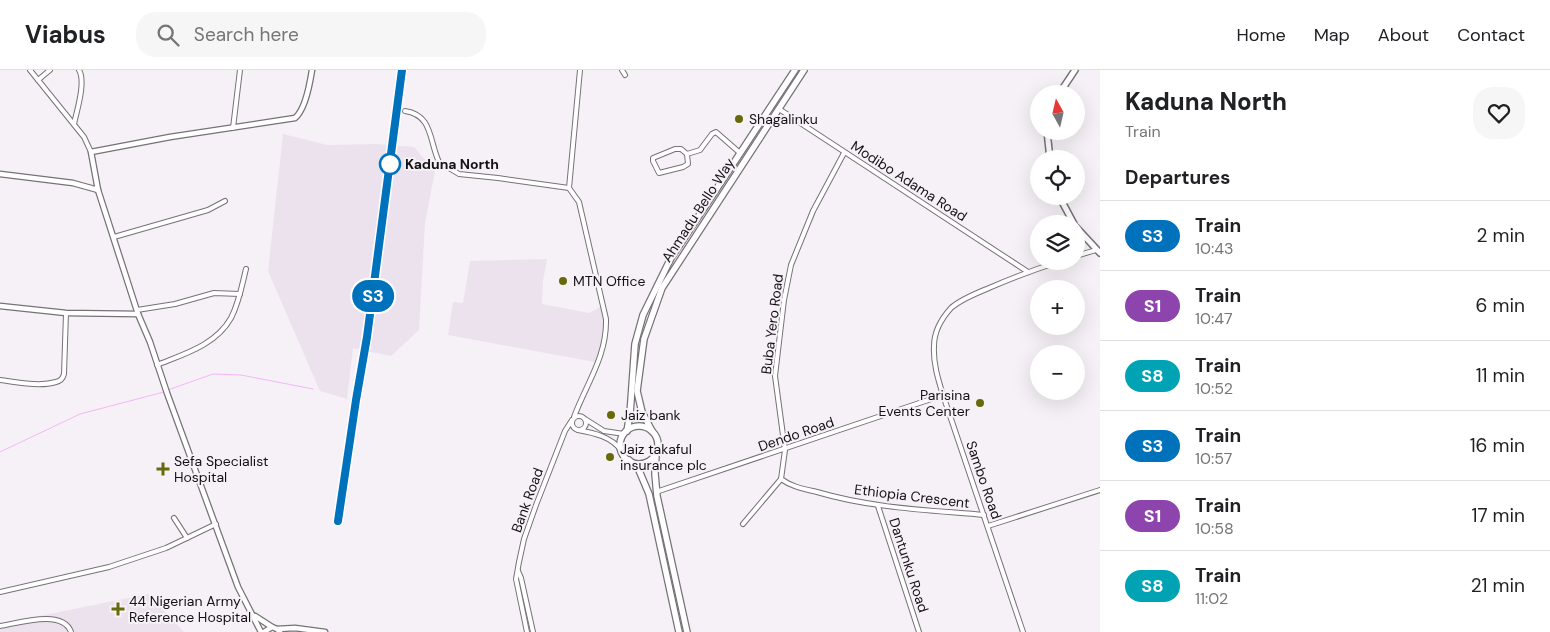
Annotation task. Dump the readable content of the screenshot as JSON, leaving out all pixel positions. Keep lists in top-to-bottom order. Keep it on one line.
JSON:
{"streets":{"main road":["Ahmadu Bello Way"],"street":["Modibo Adama Road","Buba Yero Road","Dendo Road","Sambo Road","Ethiopia Crescent","Bank Road","Dantunku Road"]},"crossings":[["Modibo Adama Road","Ahmadu Bello Way"],["Modibo Adama Road","Buba Yero Road"],["Modibo Adama Road","Sambo Road"],["Buba Yero Road","Dendo Road"],["Dendo Road","Sambo Road"],["Sambo Road","Ethiopia Crescent"],["Ethiopia Crescent","Dantunku Road"]],"places":{"other":["Shagalinku","Kaduna North","MTN Office","Parisina Events Center","Jaiz bank","Jaiz takaful insurance plc"],"health":["Sefa Specialist Hospital","44 Nigerian Army Reference Hospital"]},"north":"top","page":{"header":"Viabus","search":"Search here","nav":["Home","Map","About","Contact"],"on_map":"S3","heading":[["Kaduna North","Train"],"Departures"],"map_buttons":["+","−"],"list":[{"mark":"S3","name":"Train","note":"10:43","value":"2 min"},{"mark":"S1","name":"Train","note":"10:47","value":"6 min"},{"mark":"S8","name":"Train","note":"10:52","value":"11 min"},{"mark":"S3","name":"Train","note":"10:57","value":"16 min"},{"mark":"S1","name":"Train","note":"10:58","value":"17 min"},{"mark":"S8","name":"Train","note":"11:02","value":"21 min"}]}}
